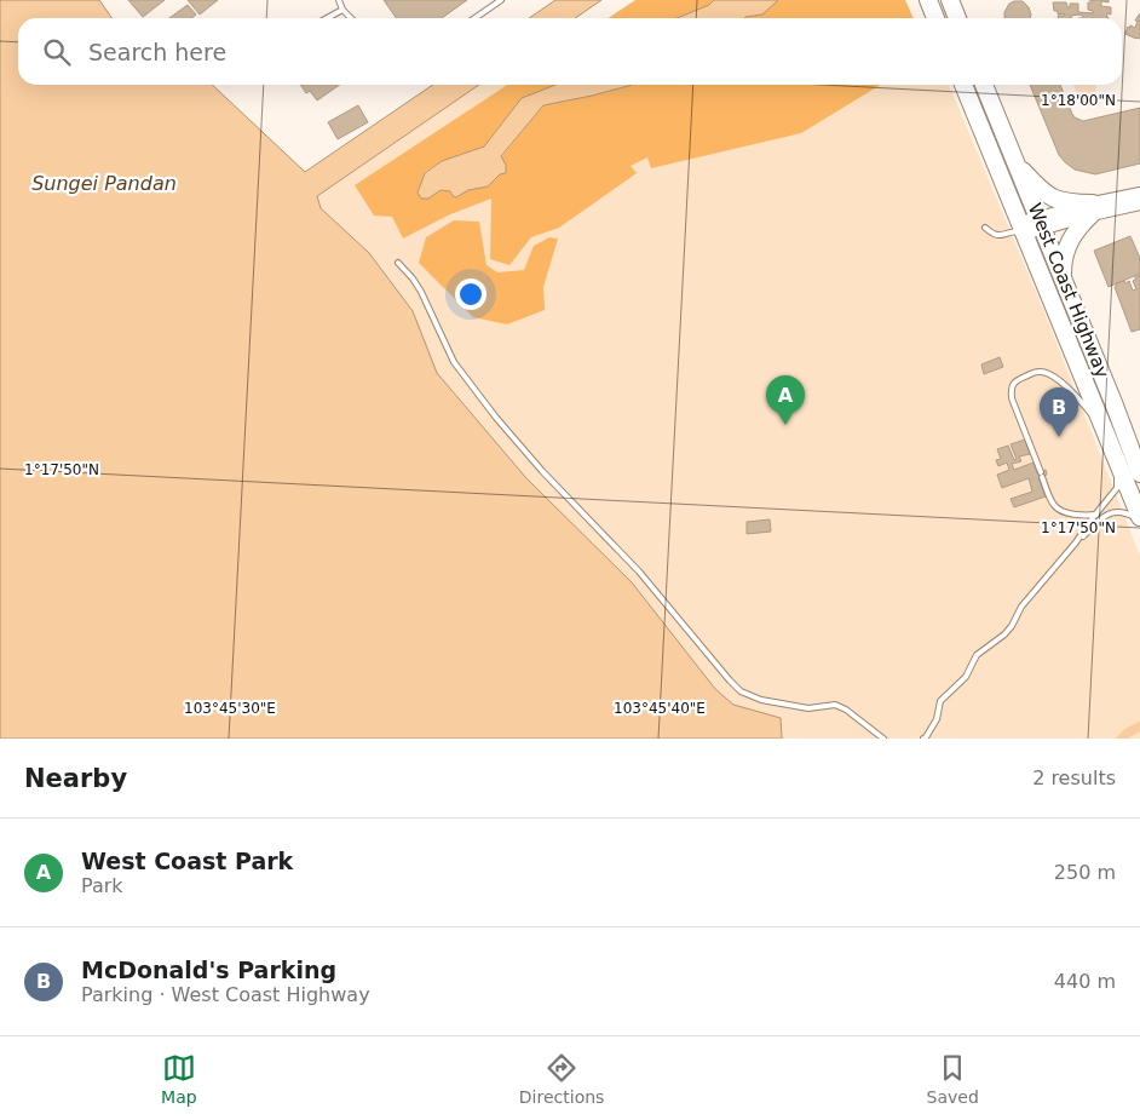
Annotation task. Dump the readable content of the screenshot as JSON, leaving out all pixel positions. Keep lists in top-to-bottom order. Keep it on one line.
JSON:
{"streets":{"highway":["West Coast Highway"]},"water":["Sungei Pandan"],"page":{"search":"Search here","pins":["A","B"],"heading":["Nearby","2 results"],"list":[{"mark":"A","name":"West Coast Park","note":"Park","value":"250 m"},{"mark":"B","name":"McDonald's Parking","note":"Parking · West Coast Highway","value":"440 m"}],"nav":["Map","Directions","Saved"]},"coordinates":["1°18'00\"N","1°17'50\"N","103°45'30\"E","103°45'40\"E"]}
